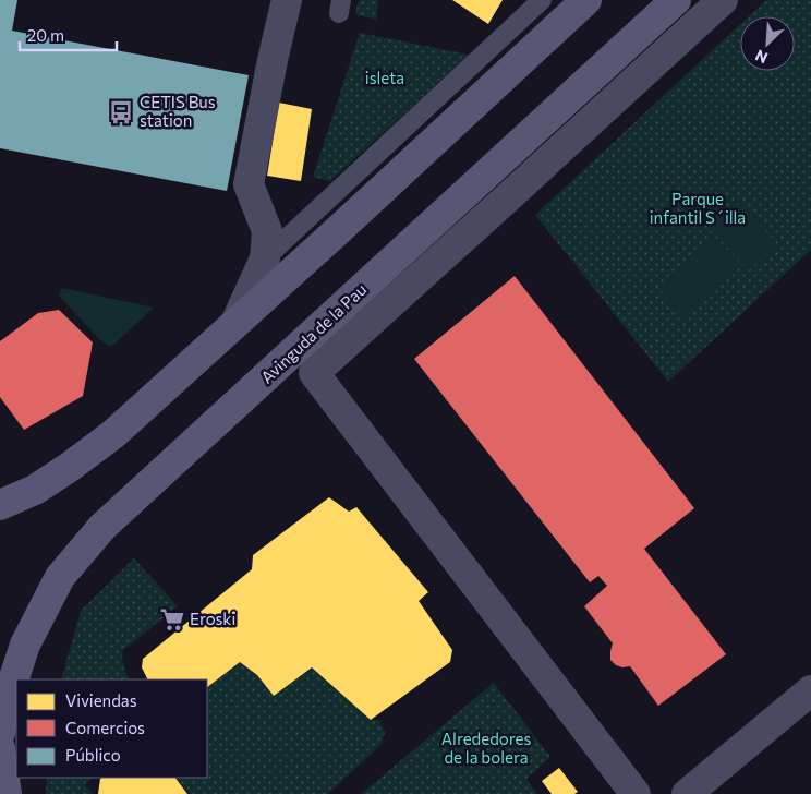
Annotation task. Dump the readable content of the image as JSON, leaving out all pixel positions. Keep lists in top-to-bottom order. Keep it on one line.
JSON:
{"streets":{"main road":["Avinguda de la Pau"]},"parks":["isleta","Parque infantil S´illa","Alrededores de la bolera"],"places":{"bus stop":["CETIS Bus station"],"supermarket":["Eroski"]},"legend":["Viviendas","Comercios","Público"],"scale_bar":"20 m","north":"bottom left"}
